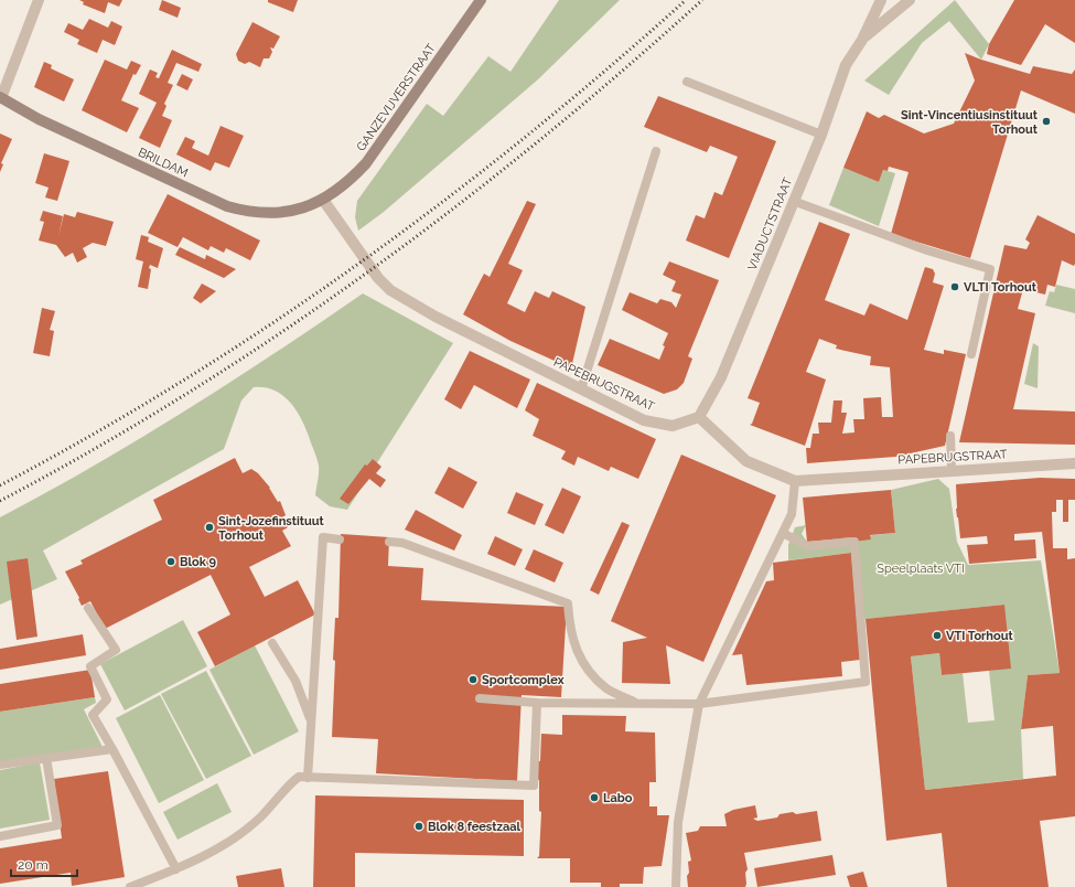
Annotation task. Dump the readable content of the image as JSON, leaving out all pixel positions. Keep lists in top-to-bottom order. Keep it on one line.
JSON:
{"streets":{"street":["GANZEVIJVERSTRAAT","BRILDAM","VIADUCTSTRAAT","PAPEBRUGSTRAAT"]},"crossings":[["GANZEVIJVERSTRAAT","BRILDAM"],["GANZEVIJVERSTRAAT","PAPEBRUGSTRAAT"],["BRILDAM","PAPEBRUGSTRAAT"],["VIADUCTSTRAAT","PAPEBRUGSTRAAT"]],"parks":["Speelplaats VTI"],"places":["Sint-Vincentiusinstituut Torhout","VLTI Torhout","Sint-Jozefinstituut Torhout","Blok 9","VTI Torhout","Sportcomplex","Labo","Blok 8 feestzaal"],"scale_bar":"20 m"}
